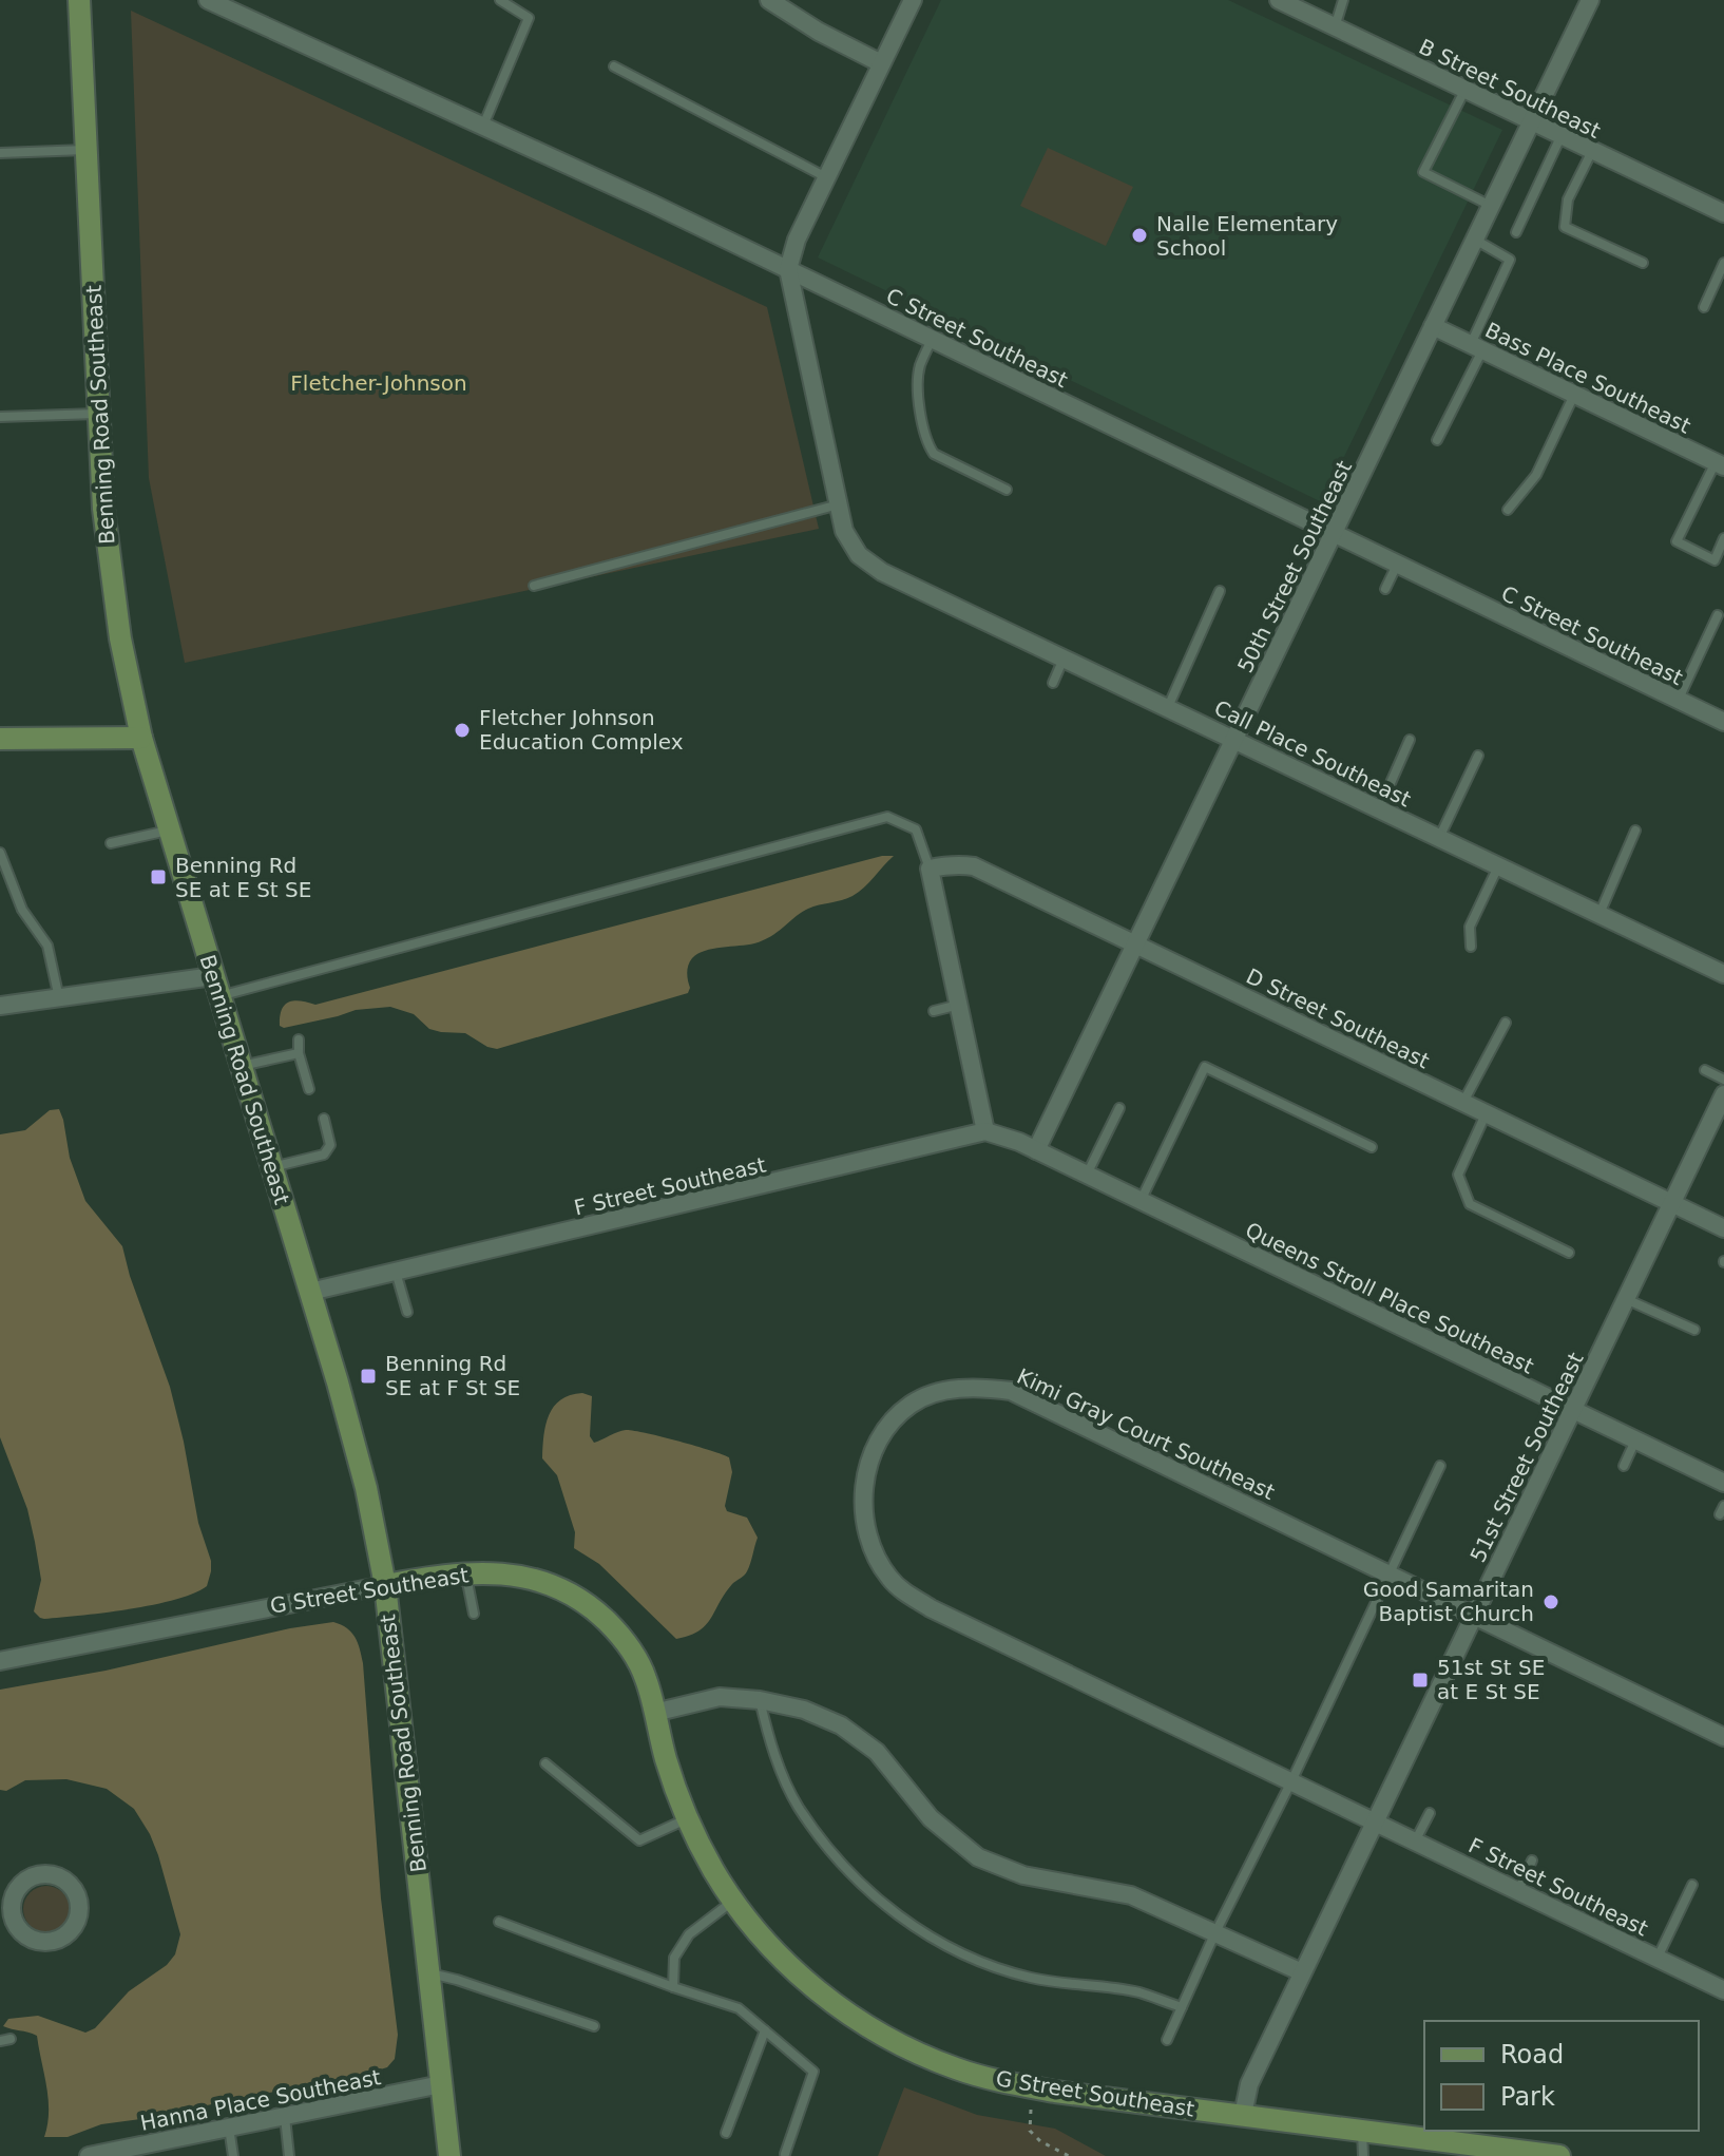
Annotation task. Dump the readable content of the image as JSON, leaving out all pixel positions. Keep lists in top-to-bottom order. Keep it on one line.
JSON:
{"streets":{"main road":["Benning Road Southeast","G Street Southeast"],"street":["B Street Southeast","C Street Southeast","Bass Place Southeast","50th Street Southeast","Call Place Southeast","D Street Southeast","F Street Southeast","Queens Stroll Place Southeast","Kimi Gray Court Southeast","51st Street Southeast","Hanna Place Southeast"]},"crossings":[["B Street Southeast","50th Street Southeast"],["C Street Southeast","50th Street Southeast"],["C Street Southeast","Call Place Southeast"],["Bass Place Southeast","50th Street Southeast"],["Benning Road Southeast","F Street Southeast"],["Benning Road Southeast","G Street Southeast"],["Benning Road Southeast","Hanna Place Southeast"],["50th Street Southeast","Call Place Southeast"],["50th Street Southeast","D Street Southeast"],["50th Street Southeast","Queens Stroll Place Southeast"],["D Street Southeast","51st Street Southeast"],["F Street Southeast","Kimi Gray Court Southeast"],["F Street Southeast","51st Street Southeast"],["Queens Stroll Place Southeast","51st Street Southeast"],["Kimi Gray Court Southeast","51st Street Southeast"],["51st Street Southeast","G Street Southeast"]],"parks":["Fletcher-Johnson"],"places":{"other":["Nalle Elementary School","Fletcher Johnson Education Complex","Good Samaritan Baptist Church"],"transit":["Benning Rd SE at E St SE","Benning Rd SE at F St SE","51st St SE at E St SE"]},"legend":["Road","Park"]}
